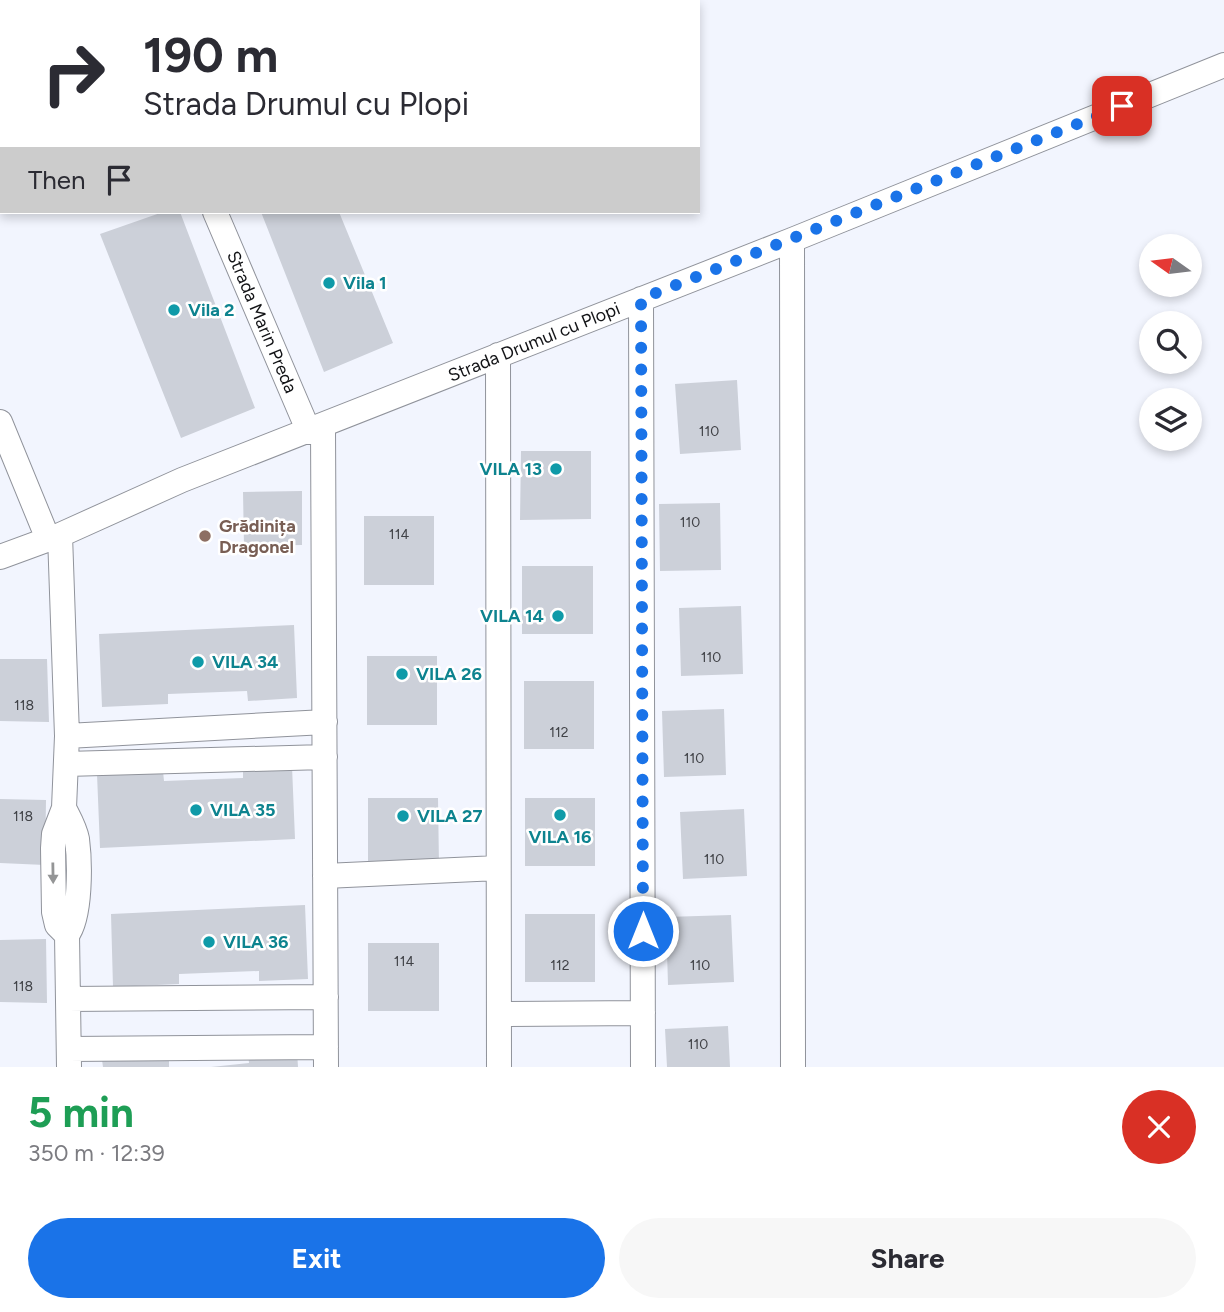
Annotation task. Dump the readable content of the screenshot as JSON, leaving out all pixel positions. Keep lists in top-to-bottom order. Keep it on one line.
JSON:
{"streets":{"street":["Strada Marin Preda","Strada Drumul cu Plopi"]},"crossings":[["Strada Marin Preda","Strada Drumul cu Plopi"]],"places":["Vila 1","Vila 2","VILA 13","Grădinița Dragonel","VILA 14","VILA 34","VILA 26","VILA 35","VILA 16","VILA 27","VILA 36"],"house_numbers":["110","110","114","110","118","112","110","118","110","114","112","110","118","110"],"north":"left","page":{"turn":["190 m","Strada Drumul cu Plopi"],"then":"Then","heading":["5 min","350 m · 12:39"],"buttons":["Exit","Share"]}}
